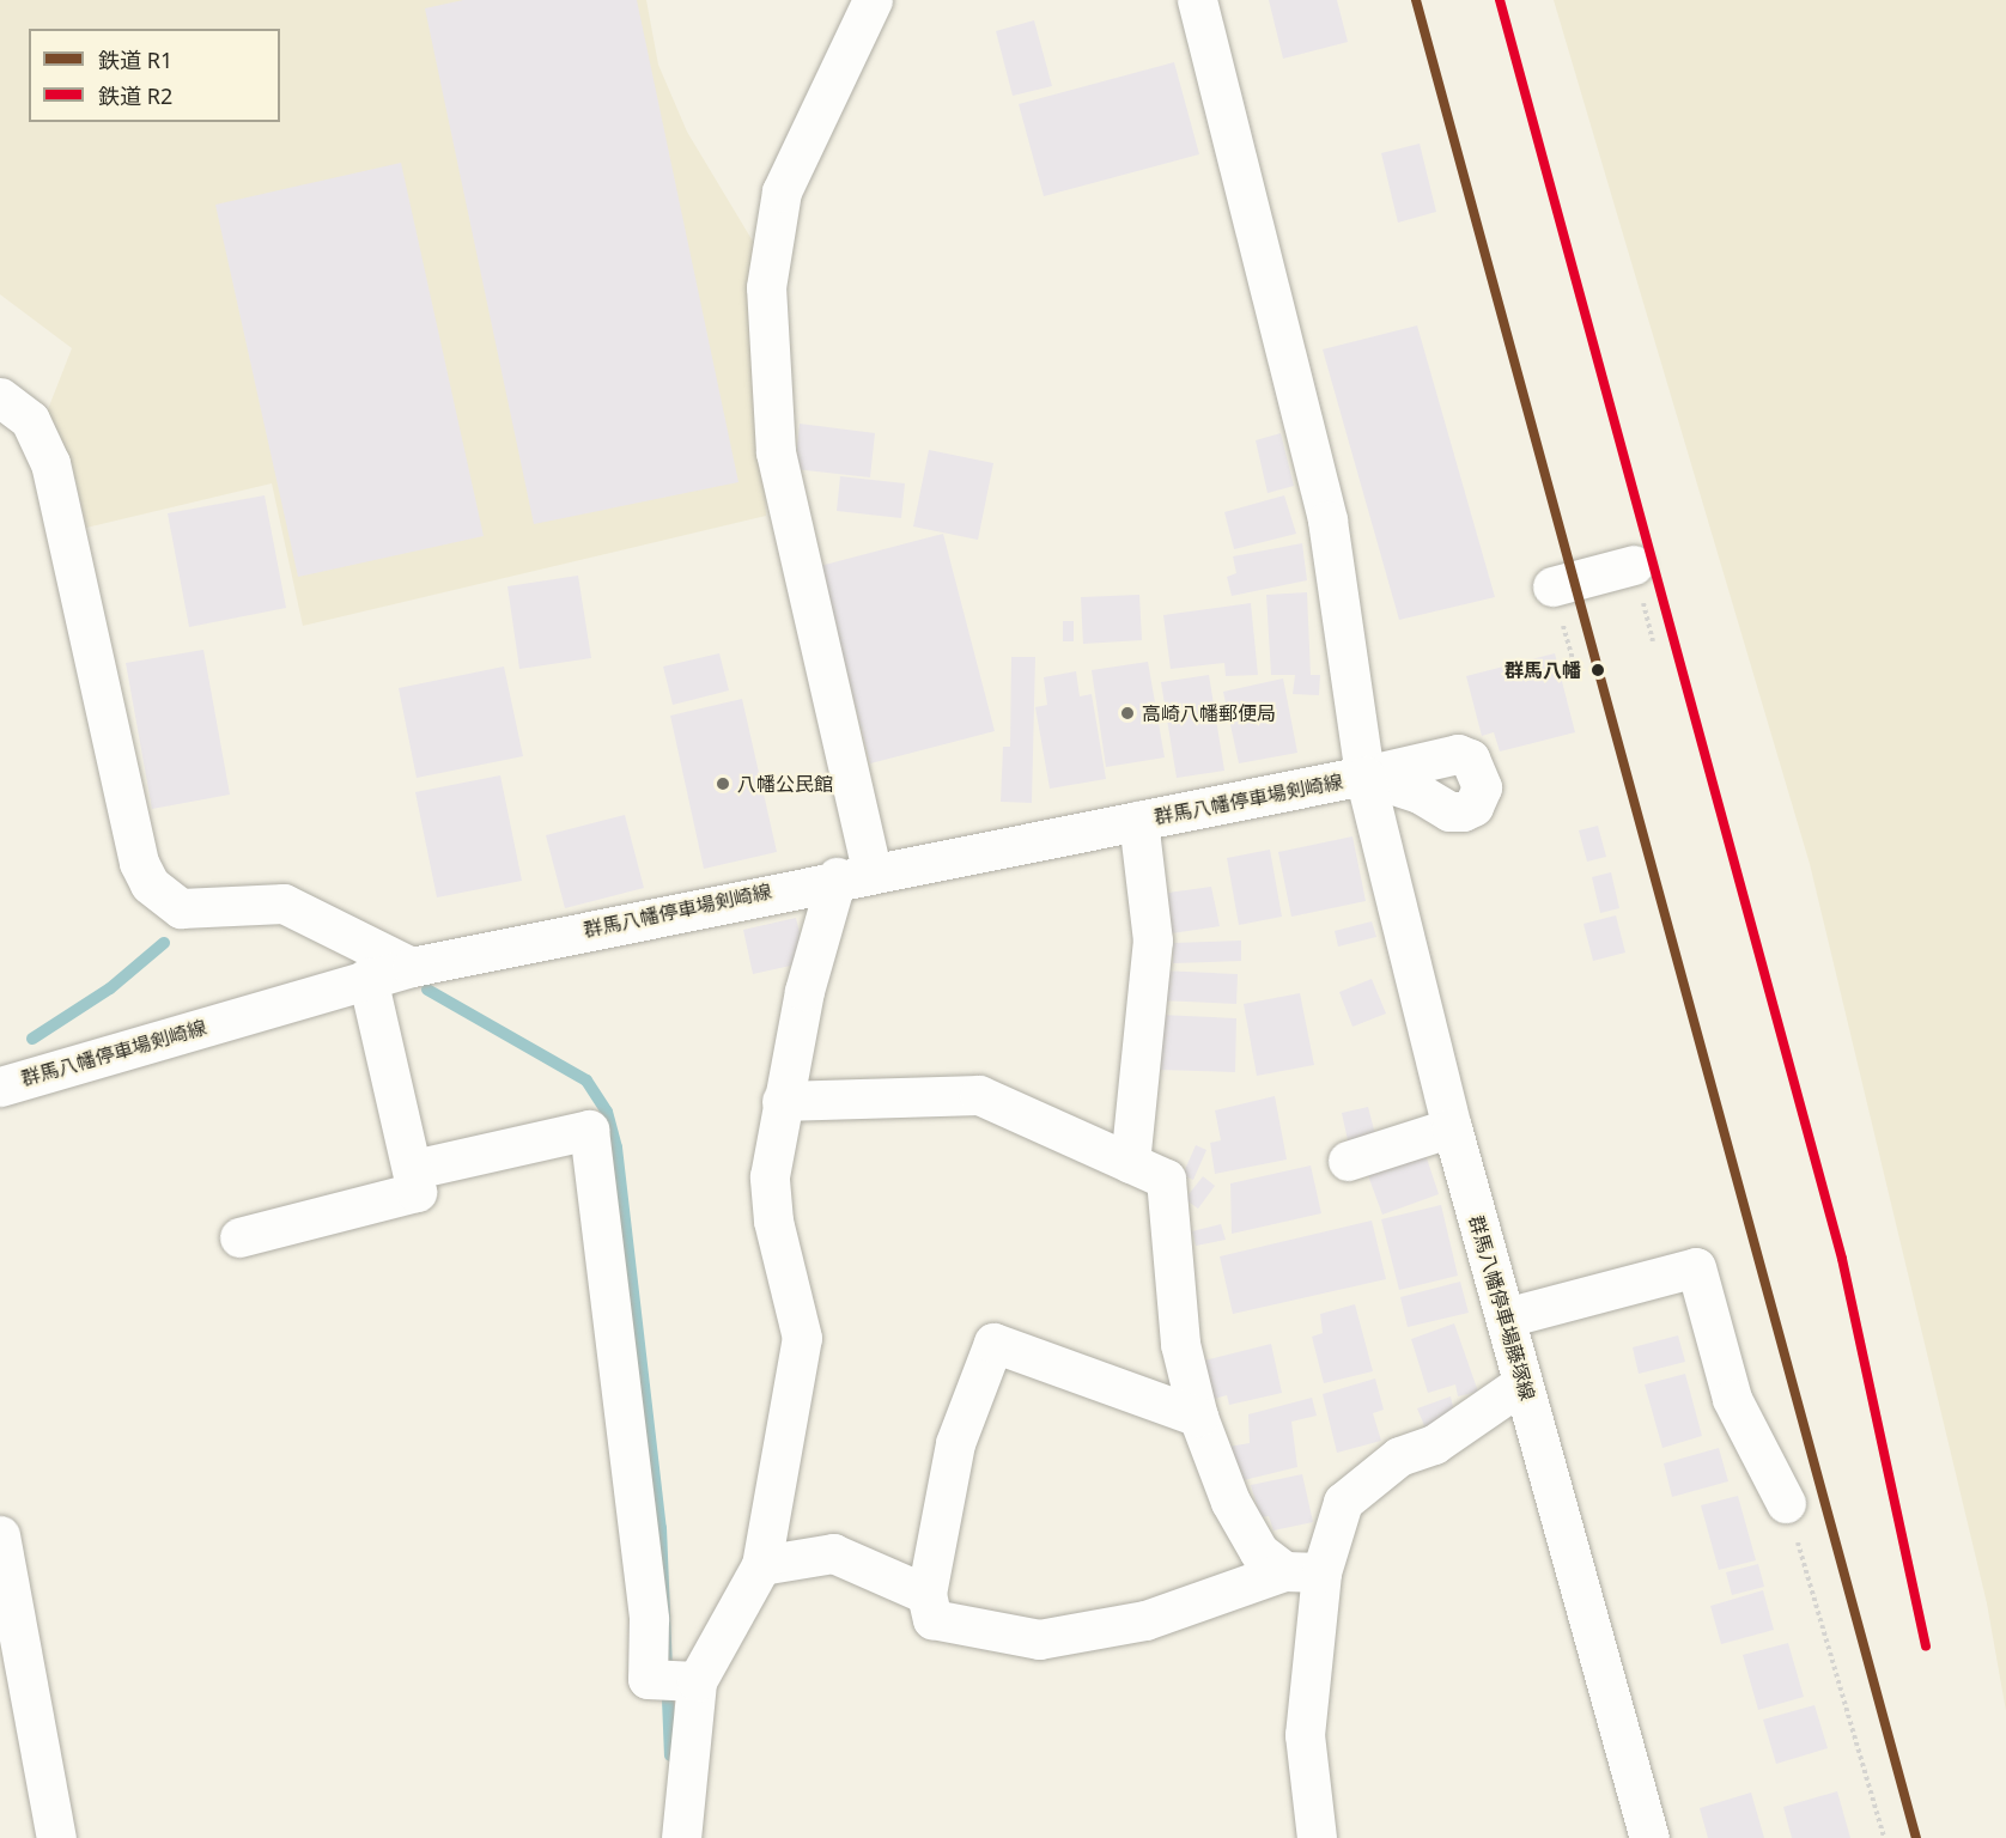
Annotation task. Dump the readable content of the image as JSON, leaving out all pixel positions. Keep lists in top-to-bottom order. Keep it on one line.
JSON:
{"streets":{"street":["群馬八幡停車場剣崎線","群馬八幡停車場藤塚線"]},"crossings":[["群馬八幡停車場剣崎線","群馬八幡停車場藤塚線"]],"places":["群馬八幡","高崎八幡郵便局","八幡公民館"],"lines":["rail line R1","rail line R2"],"legend":["鉄道 R1","鉄道 R2"]}
